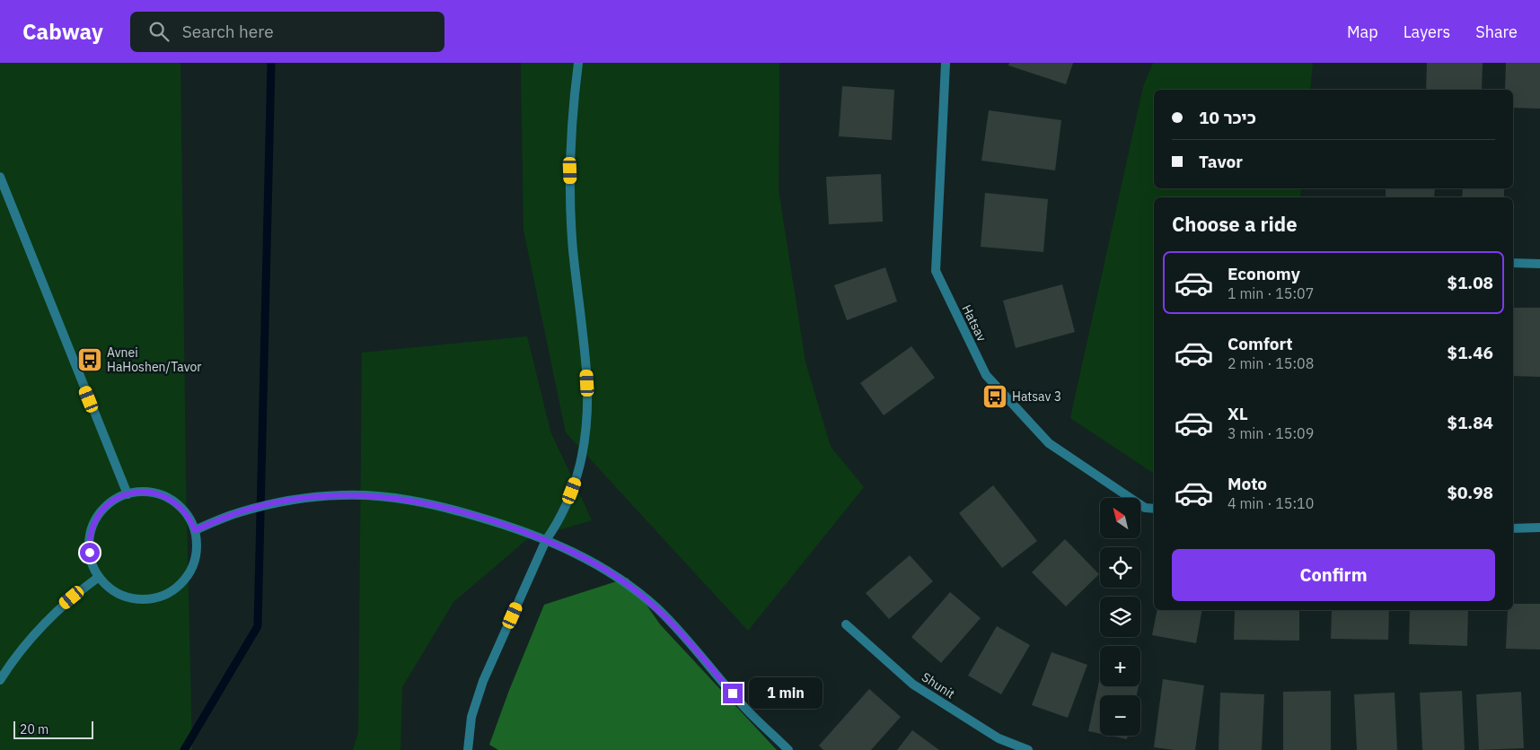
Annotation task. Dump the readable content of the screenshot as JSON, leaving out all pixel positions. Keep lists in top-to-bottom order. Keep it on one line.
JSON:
{"streets":{"street":["Hatsav","Shunit"]},"places":{"bus stop":["Avnei HaHoshen/Tavor","Hatsav 3"]},"scale_bar":"20 m","north":"top left","page":{"header":"Cabway","search":"Search here","nav":["Map","Layers","Share"],"banner":["כיכר 10","Tavor"],"heading":"Choose a ride","list":[{"name":"Economy","note":"1 min · 15:07","value":"$1.08"},{"name":"Comfort","note":"2 min · 15:08","value":"$1.46"},{"name":"XL","note":"3 min · 15:09","value":"$1.84"},{"name":"Moto","note":"4 min · 15:10","value":"$0.98"}],"map_buttons":["+","−"],"buttons":"Confirm","bubble":"1 min","scale":"20 m"}}
